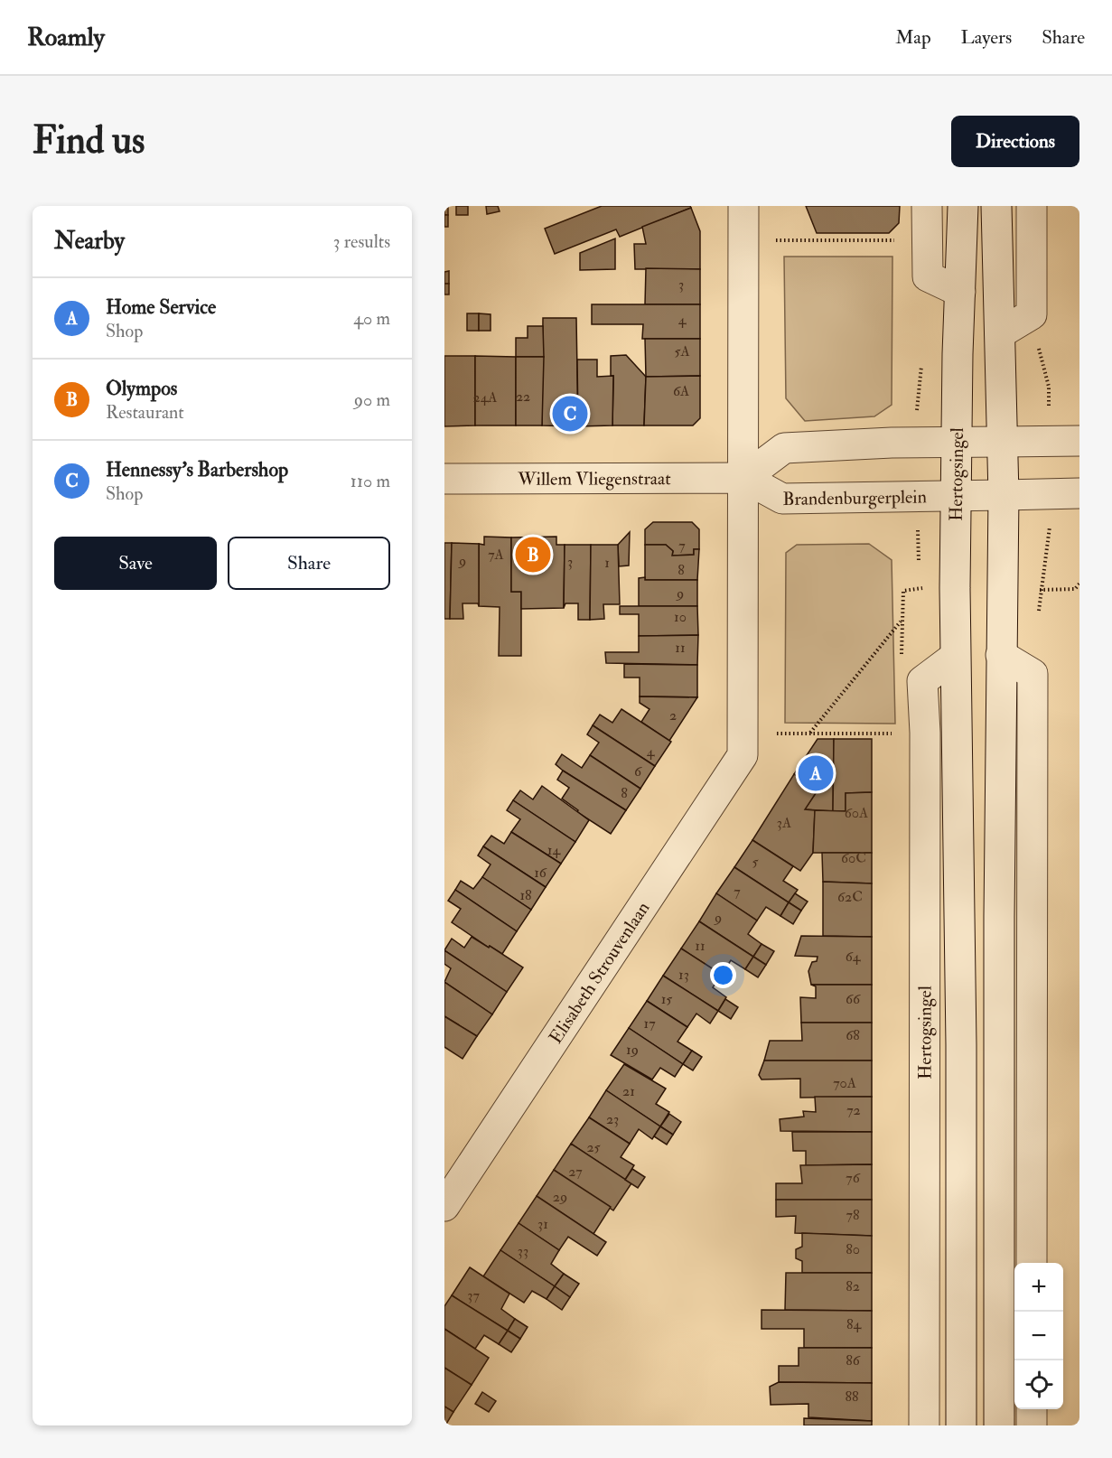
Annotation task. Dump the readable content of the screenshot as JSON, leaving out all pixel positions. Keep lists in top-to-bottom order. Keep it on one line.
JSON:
{"streets":{"street":["Hertogsingel","Willem Vliegenstraat","Brandenburgerplein","Elisabeth Strouvenlaan"]},"crossings":[["Hertogsingel","Brandenburgerplein"],["Willem Vliegenstraat","Brandenburgerplein"]],"house_numbers":["3","4","5A","6A","22","24A","7","7A","9","3","1","8","9","10","11","2","4","6","8","60A","3A","14","60C","5","16","7","18","62C","9","11","64","13","15","66","17","68","19","70A","21","72","23","25","27","76","29","78","31","80","33","82","37","84","86","88"],"page":{"header":"Roamly","nav":["Map","Layers","Share"],"buttons":["Directions",["Save","Share"]],"title":"Find us","heading":["Nearby","3 results"],"list":[{"mark":"A","name":"Home Service","note":"Shop","value":"40 m"},{"mark":"B","name":"Olympos","note":"Restaurant","value":"90 m"},{"mark":"C","name":"Hennessy's Barbershop","note":"Shop","value":"110 m"}],"pins":["C","B","A"],"map_buttons":["+","−"]}}
